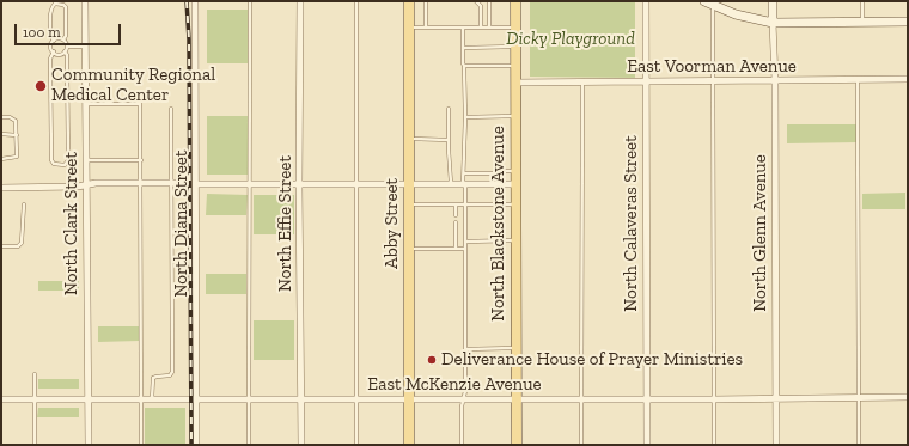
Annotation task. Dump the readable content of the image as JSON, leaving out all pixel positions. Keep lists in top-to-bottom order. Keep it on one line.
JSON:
{"streets":{"main road":["Abby Street","North Blackstone Avenue"],"street":["East Voorman Avenue","North Clark Street","North Diana Street","North Effie Street","North Calaveras Street","North Glenn Avenue","East McKenzie Avenue"]},"crossings":[["East Voorman Avenue","North Blackstone Avenue"],["East Voorman Avenue","North Calaveras Street"],["East Voorman Avenue","North Glenn Avenue"],["North Clark Street","East McKenzie Avenue"],["North Diana Street","East McKenzie Avenue"],["North Effie Street","East McKenzie Avenue"],["Abby Street","East McKenzie Avenue"],["North Blackstone Avenue","East McKenzie Avenue"],["North Calaveras Street","East McKenzie Avenue"],["North Glenn Avenue","East McKenzie Avenue"]],"parks":["Dicky Playground"],"places":["Community Regional Medical Center","Deliverance House of Prayer Ministries"],"scale_bar":"100 m"}
